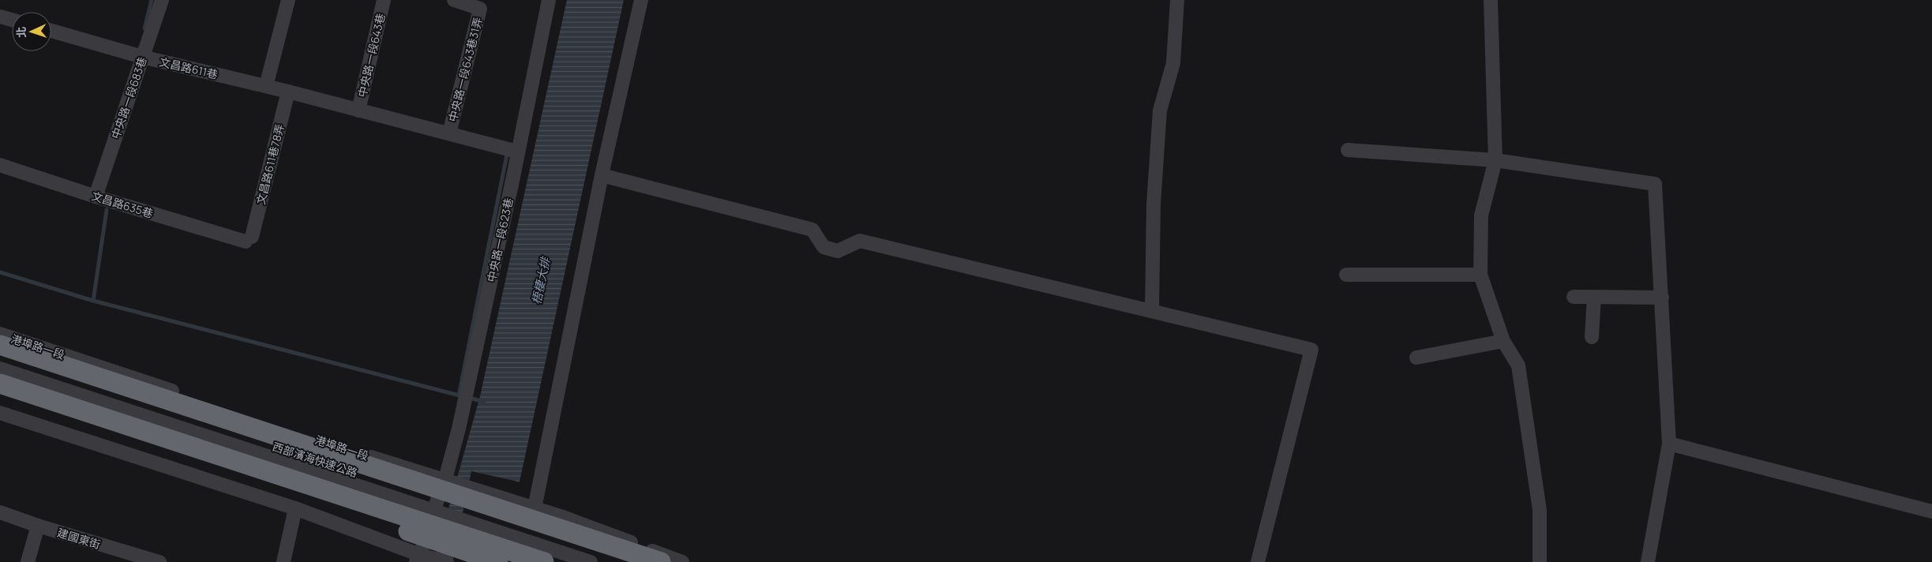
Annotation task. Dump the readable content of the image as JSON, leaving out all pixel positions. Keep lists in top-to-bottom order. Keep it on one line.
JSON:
{"streets":{"highway":["西部濱海快速公路"],"street":["中央路一段643巷","文昌路611巷","中央路一段643巷31弄","中央路一段683巷","文昌路611巷78弄","文昌路635巷","中央路一段623巷","港埠路一段","建國東街"]},"crossings":[["中央路一段643巷","文昌路611巷"],["文昌路611巷","中央路一段643巷31弄"],["文昌路611巷","中央路一段683巷"],["文昌路611巷","文昌路611巷78弄"],["文昌路611巷","中央路一段623巷"],["中央路一段683巷","文昌路635巷"],["文昌路611巷78弄","文昌路635巷"],["中央路一段623巷","港埠路一段"]],"water":["梧棲大排"],"north":"left"}
